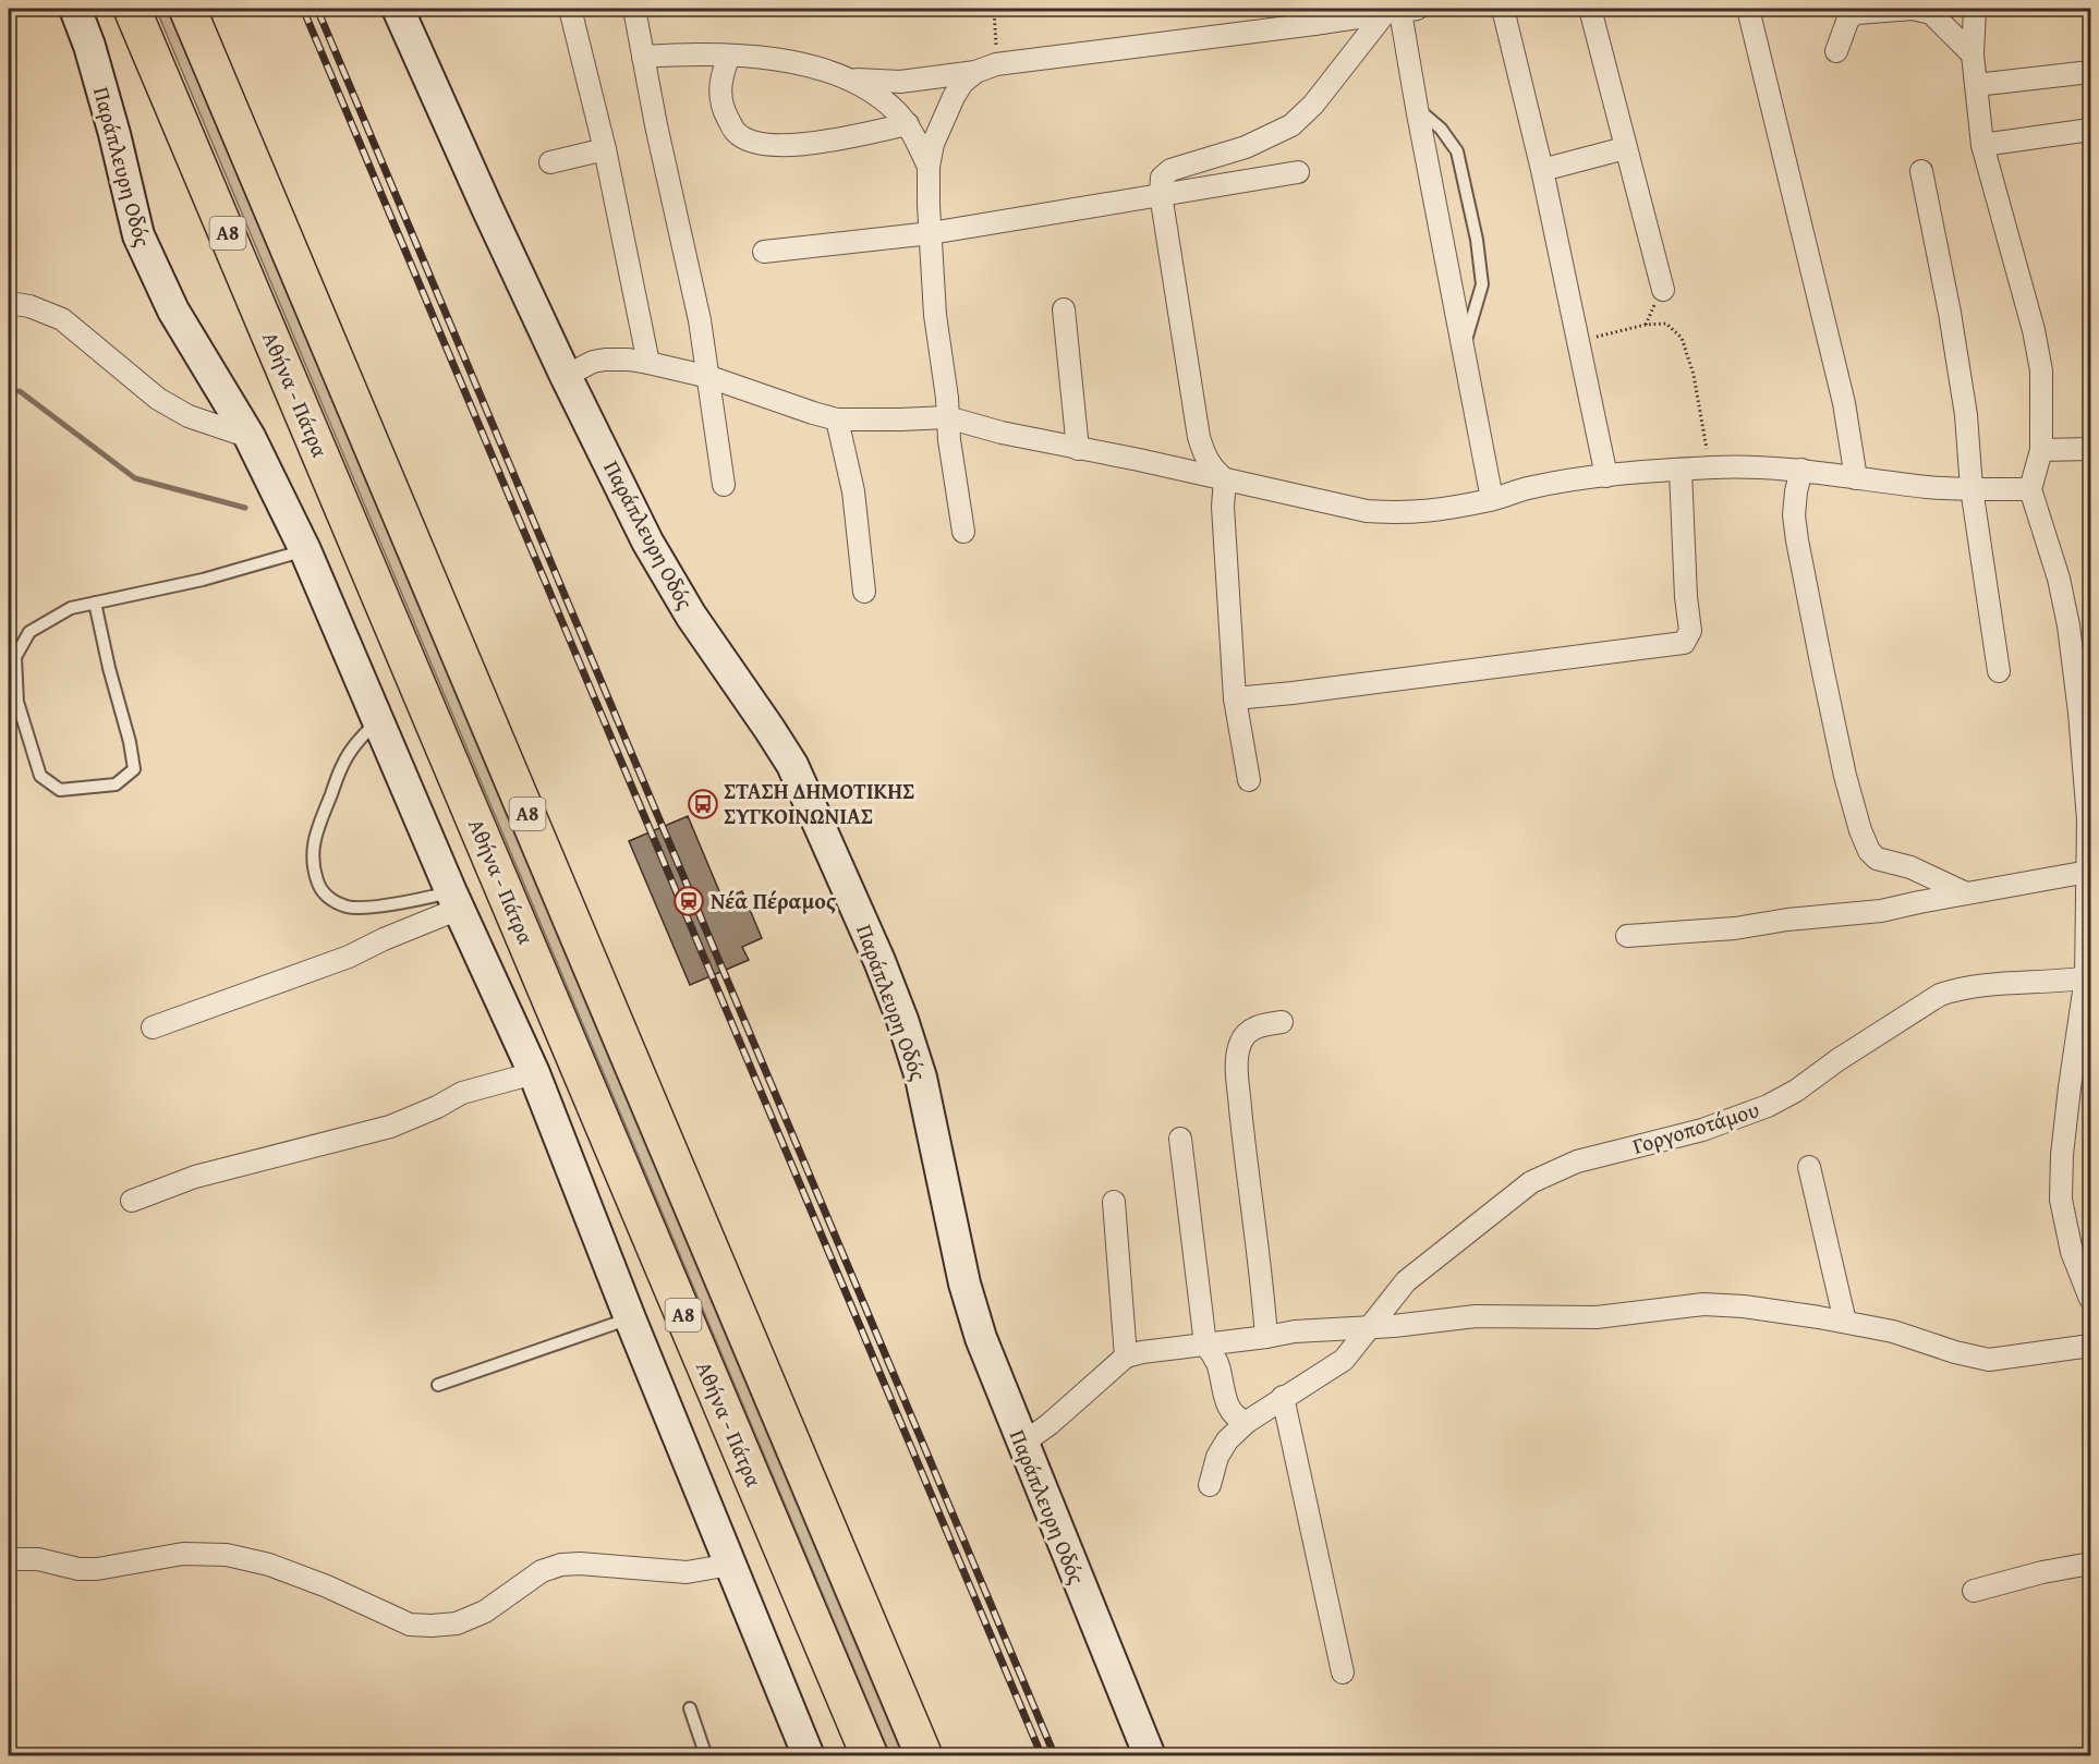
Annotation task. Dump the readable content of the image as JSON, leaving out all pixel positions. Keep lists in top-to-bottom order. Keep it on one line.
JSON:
{"streets":{"highway":["Α8","Αθήνα - Πάτρα"],"main road":["Παράπλευρη Οδός"],"street":["Γοργοποτάμου"]},"places":{"bus stop":["ΣΤΑΣΗ ΔΗΜΟΤΙΚΗΣ ΣΥΓΚΟΙΝΩΝΙΑΣ"],"station":["Νέα Πέραμος"]}}
